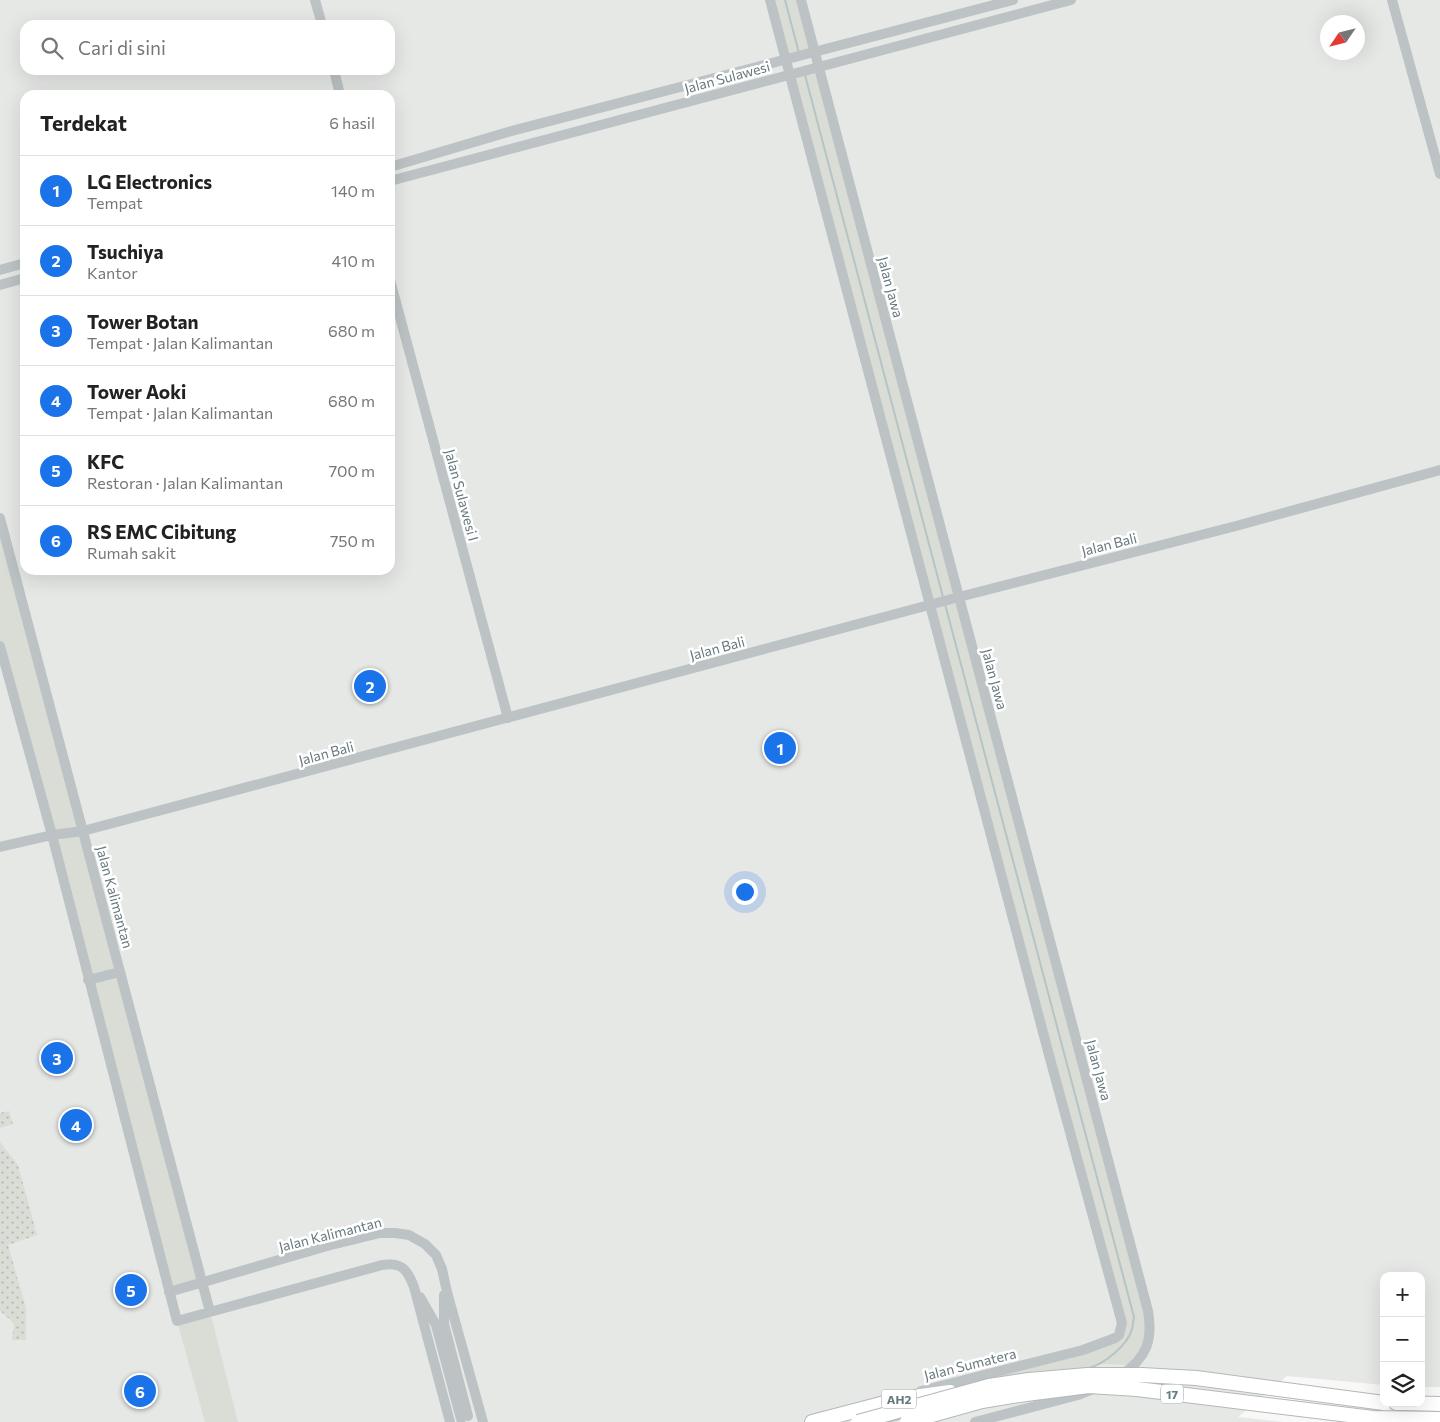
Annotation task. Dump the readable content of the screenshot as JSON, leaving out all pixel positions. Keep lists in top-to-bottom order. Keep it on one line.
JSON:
{"streets":{"highway":["17","AH2"],"street":["Jalan Sulawesi","Jalan Jawa","Jalan Sulawesi I","Jalan Bali","Jalan Kalimantan","Jalan Sumatera"]},"crossings":[["Jalan Sulawesi","Jalan Jawa"],["Jalan Jawa","Jalan Bali"],["Jalan Sulawesi I","Jalan Bali"],["Jalan Bali","Jalan Kalimantan"],["Jalan Bali","Jalan Sumatera"],["17","AH2"]],"north":"bottom left","page":{"search":"Cari di sini","heading":["Terdekat","6 hasil"],"list":[{"mark":"1","name":"LG Electronics","note":"Tempat","value":"140 m"},{"mark":"2","name":"Tsuchiya","note":"Kantor","value":"410 m"},{"mark":"3","name":"Tower Botan","note":"Tempat · Jalan Kalimantan","value":"680 m"},{"mark":"4","name":"Tower Aoki","note":"Tempat · Jalan Kalimantan","value":"680 m"},{"mark":"5","name":"KFC","note":"Restoran · Jalan Kalimantan","value":"700 m"},{"mark":"6","name":"RS EMC Cibitung","note":"Rumah sakit","value":"750 m"}],"pins":["2","1","3","4","5","6"],"map_buttons":["+","−"]}}
